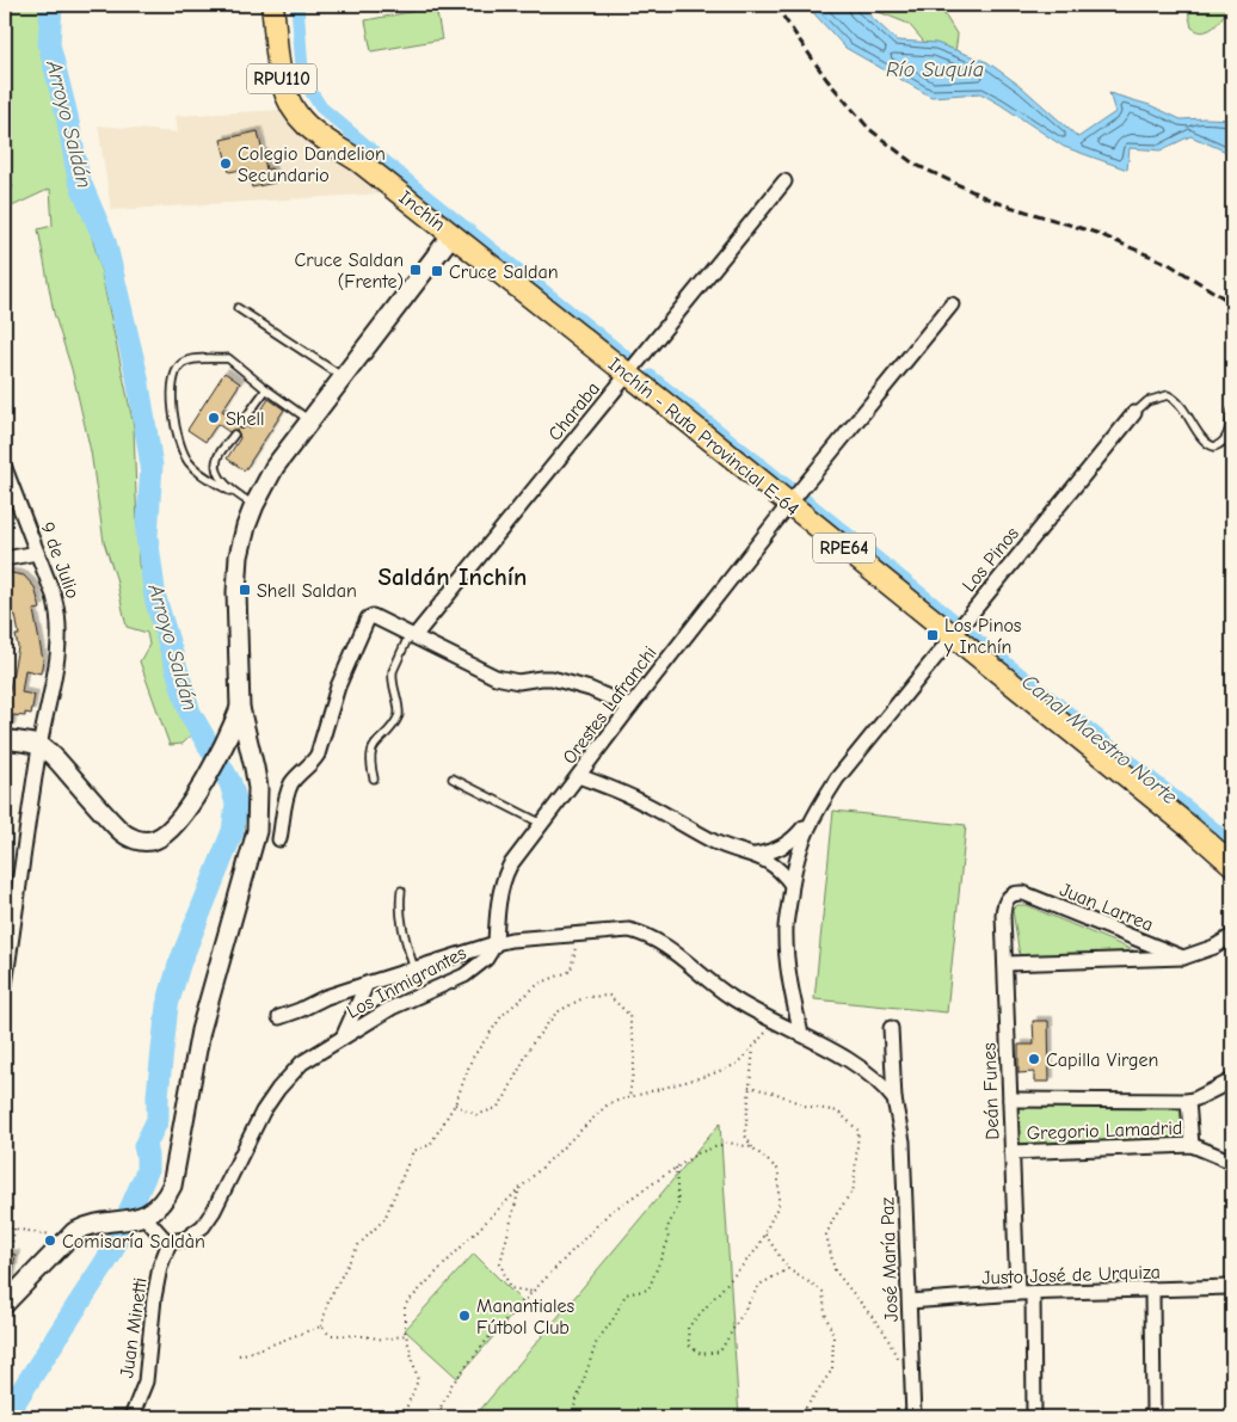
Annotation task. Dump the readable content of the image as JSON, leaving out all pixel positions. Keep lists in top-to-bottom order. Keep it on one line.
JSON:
{"streets":{"main road":["RPU110","Inchín","Inchín - Ruta Provincial E-64","RPE64"],"street":["Charaba","Los Pinos","9 de Julio","Orestes Lafranchi","Juan Larrea","Los Inmigrantes","Deán Funes","Gregorio Lamadrid","José María Paz","Justo José de Urquiza","Juan Minetti"]},"crossings":[["RPU110","Inchín"],["Inchín","Inchín - Ruta Provincial E-64"],["Charaba","Inchín - Ruta Provincial E-64"],["Inchín - Ruta Provincial E-64","Los Pinos"],["Inchín - Ruta Provincial E-64","Orestes Lafranchi"],["Orestes Lafranchi","Los Inmigrantes"],["Juan Larrea","Deán Funes"],["Los Inmigrantes","Juan Minetti"],["Deán Funes","Gregorio Lamadrid"],["Deán Funes","Justo José de Urquiza"],["José María Paz","Justo José de Urquiza"]],"districts":["Saldán Inchín"],"water":["Río Suquía","Arroyo Saldán","Canal Maestro Norte"],"places":{"other":["Colegio Dandelion Secundario","Shell","Capilla Virgen","Comisaría Saldàn","Manantiales Fútbol Club"],"transit":["Cruce Saldan (Frente)","Cruce Saldan","Shell Saldan","Los Pinos y Inchín"]}}
